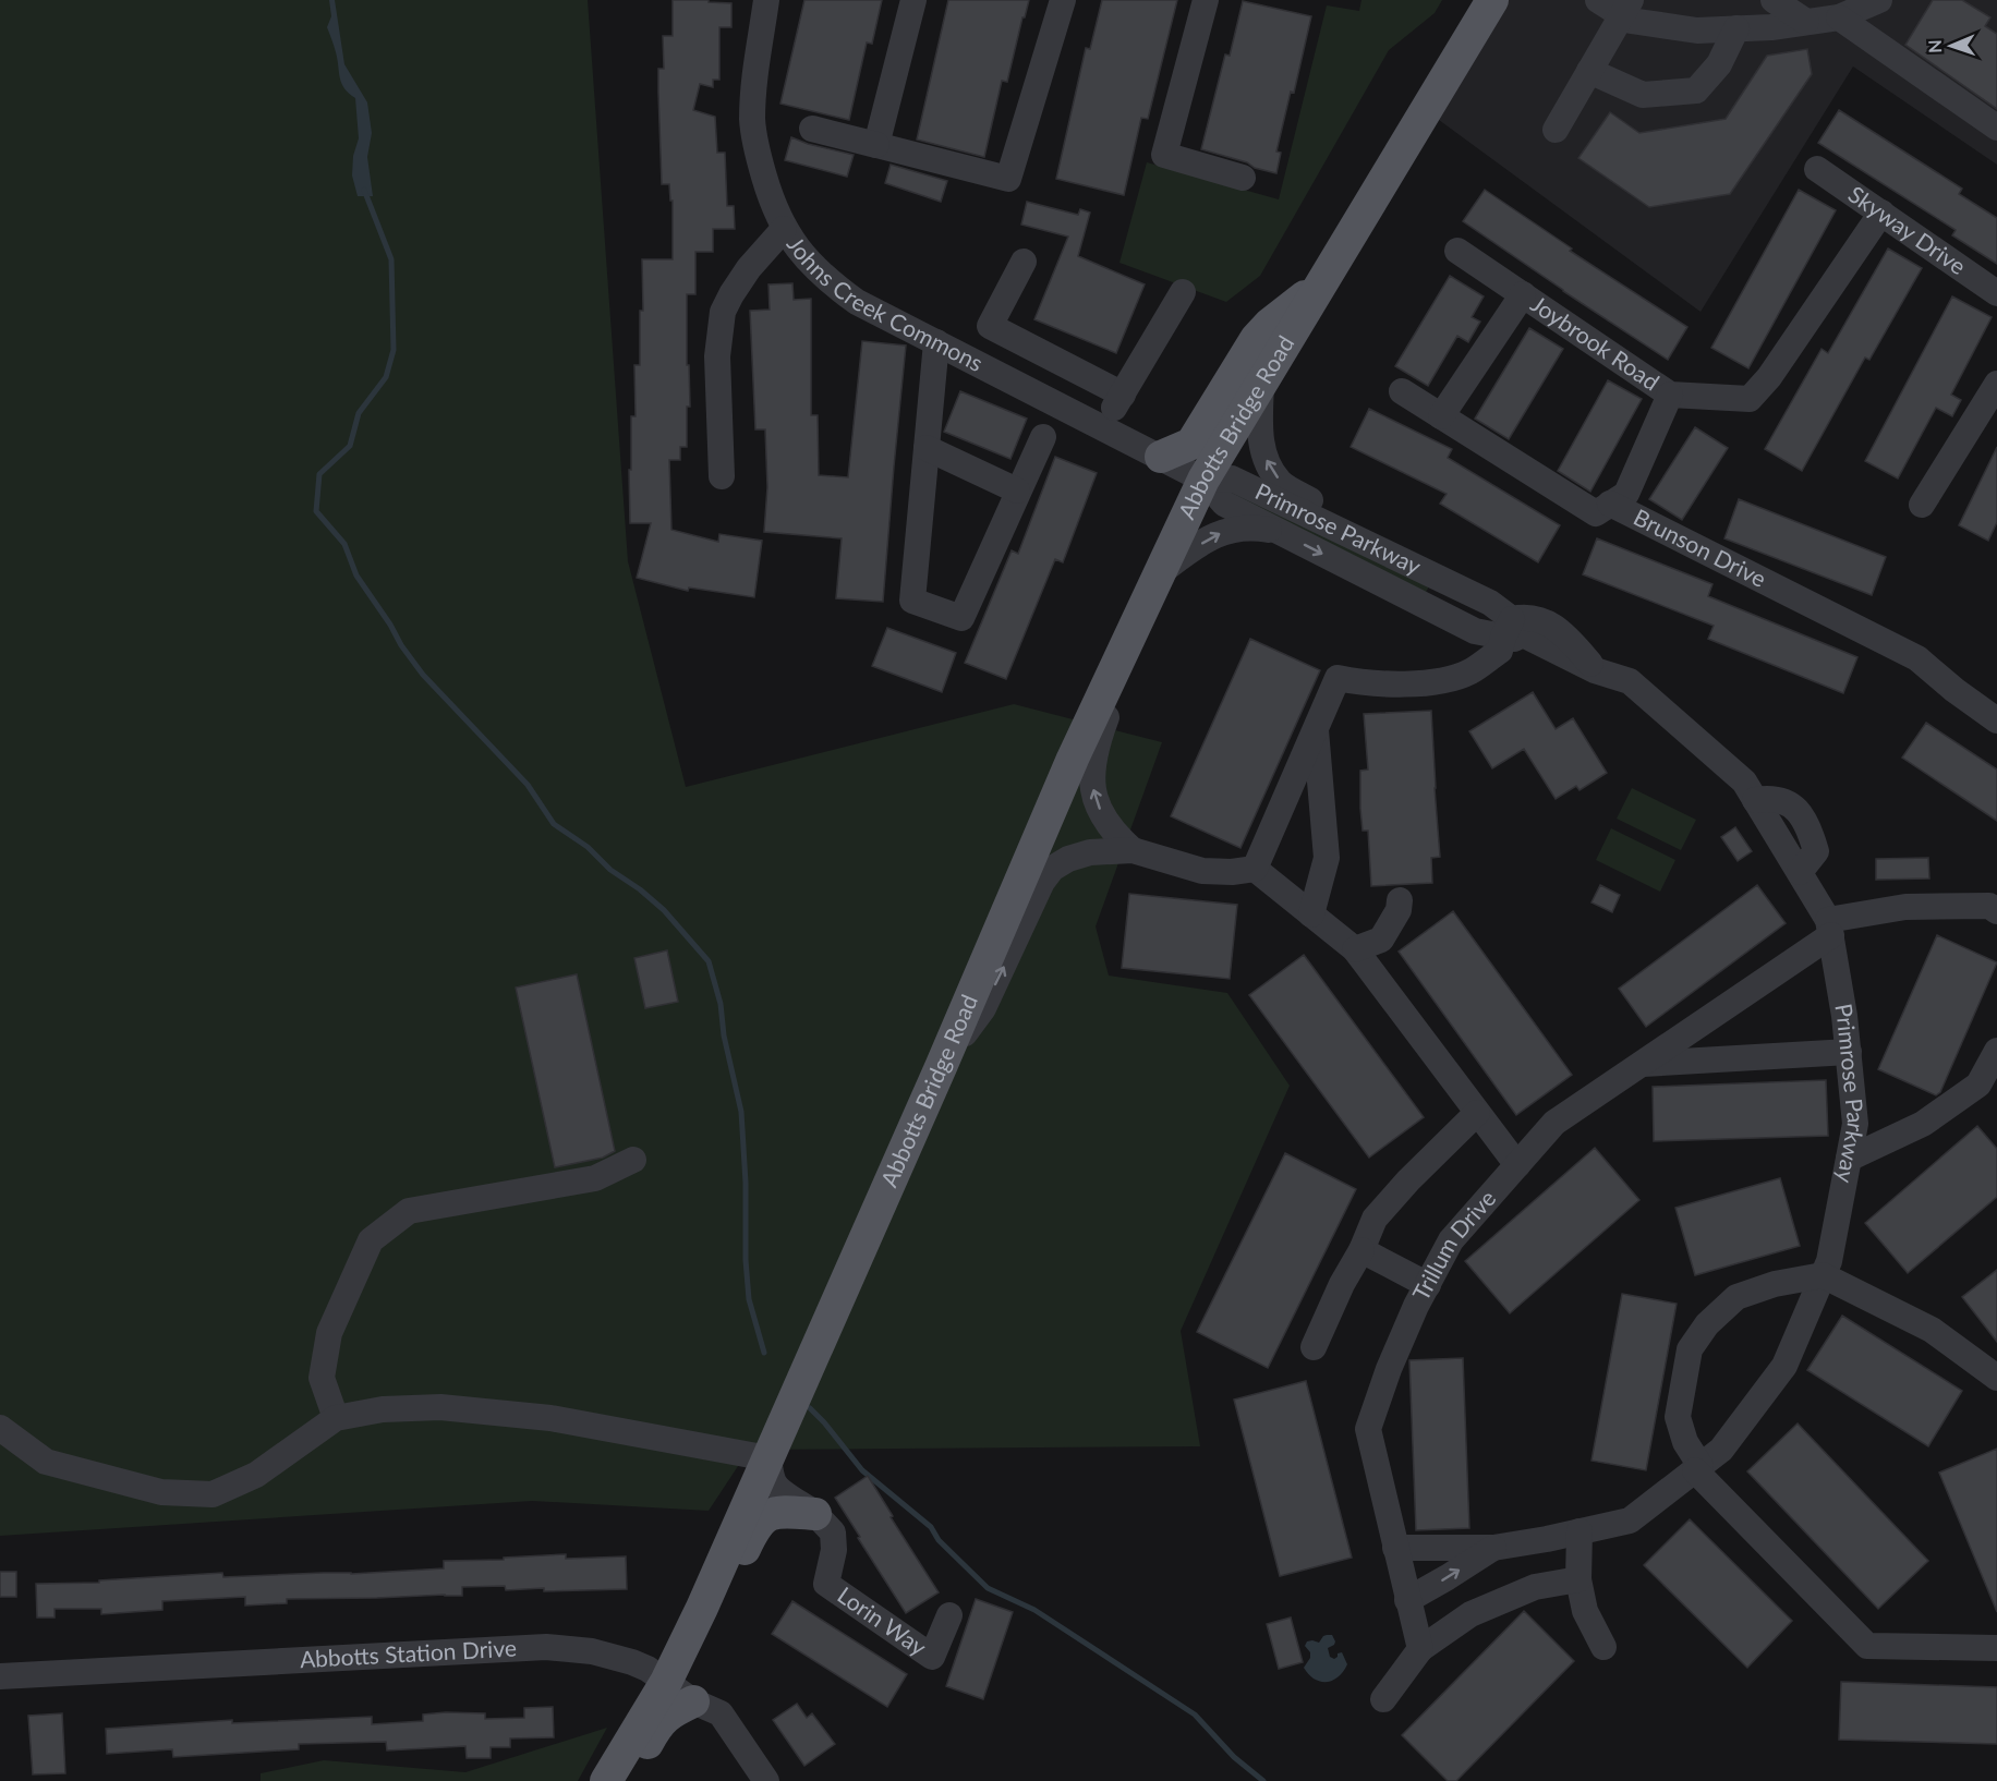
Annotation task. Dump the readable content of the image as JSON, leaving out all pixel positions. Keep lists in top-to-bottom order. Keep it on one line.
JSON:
{"streets":{"main road":["Abbotts Bridge Road"],"street":["Skyway Drive","Johns Creek Commons","Joybrook Road","Primrose Parkway","Brunson Drive","Trillum Drive","Lorin Way","Abbotts Station Drive"]},"crossings":[["Skyway Drive","Joybrook Road"],["Johns Creek Commons","Abbotts Bridge Road"],["Johns Creek Commons","Primrose Parkway"],["Abbotts Bridge Road","Primrose Parkway"],["Abbotts Bridge Road","Lorin Way"],["Abbotts Bridge Road","Abbotts Station Drive"],["Primrose Parkway","Trillum Drive"]],"north":"left"}
